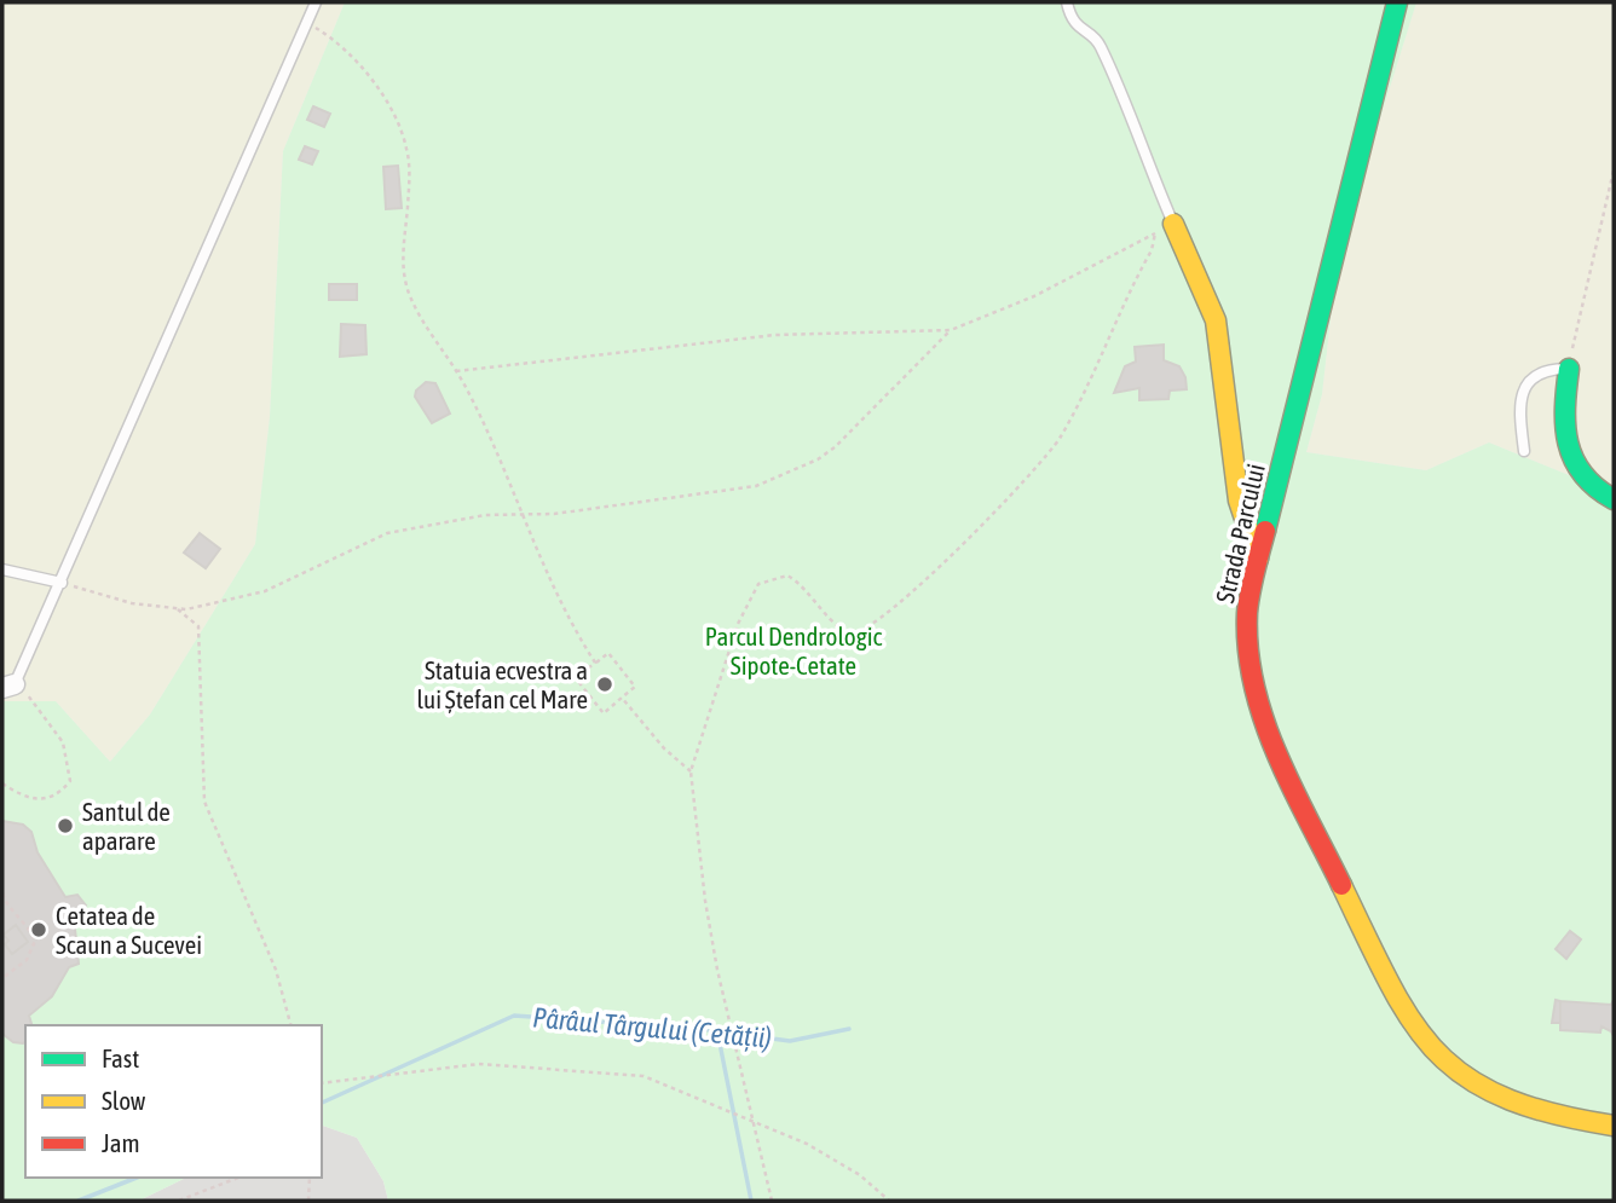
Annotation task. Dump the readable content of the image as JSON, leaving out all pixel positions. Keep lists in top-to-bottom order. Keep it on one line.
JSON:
{"streets":{"main road":["Strada Parcului"]},"water":["Pârâul Târgului (Cetății)"],"parks":["Parcul Dendrologic Sipote-Cetate"],"places":["Statuia ecvestra a lui Ștefan cel Mare","Santul de aparare","Cetatea de Scaun a Sucevei"],"legend":["Fast","Slow","Jam"]}
